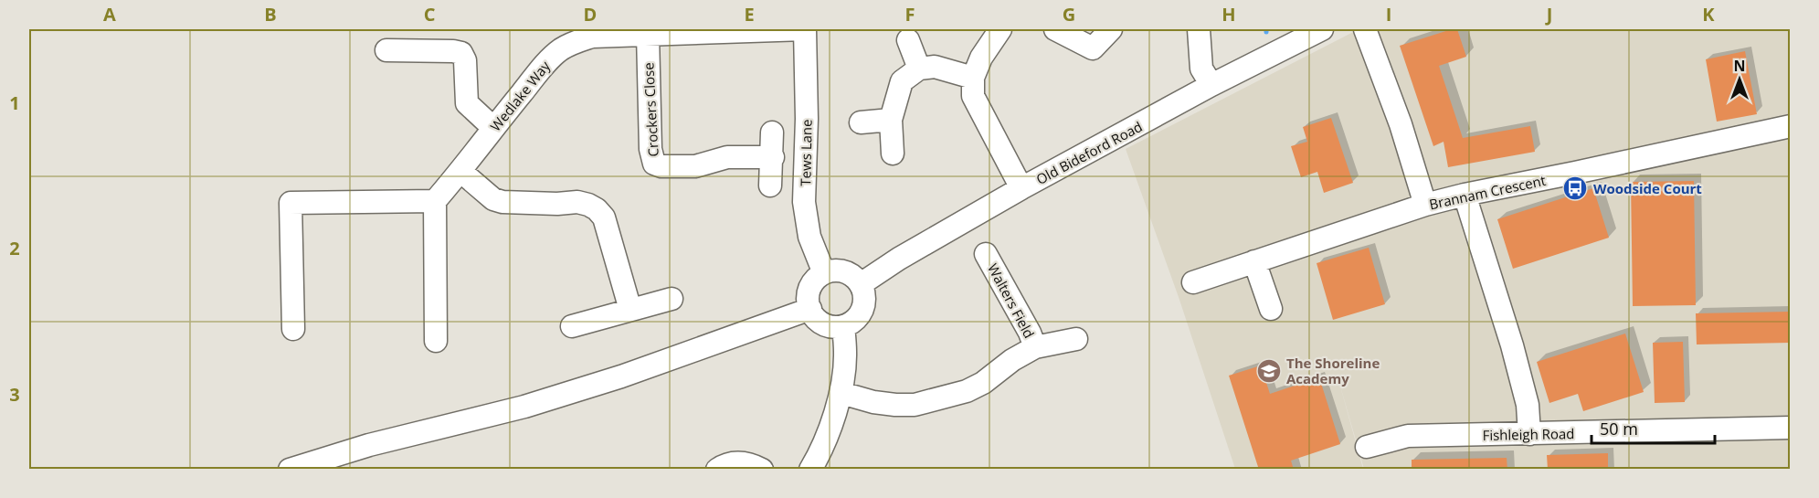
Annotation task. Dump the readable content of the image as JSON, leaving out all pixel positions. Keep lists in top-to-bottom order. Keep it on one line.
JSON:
{"streets":{"street":["Wedlake Way","Crockers Close","Tews Lane","Old Bideford Road","Brannam Crescent","Walters Field","Fishleigh Road"]},"crossings":[["Wedlake Way","Crockers Close"],["Wedlake Way","Tews Lane"],["Tews Lane","Old Bideford Road"]],"places":{"bus stop":["Woodside Court"],"school or university":["The Shoreline Academy"]},"scale_bar":"50 m","north":"top","grid":{"columns":["A","B","C","D","E","F","G","H","I","J","K"],"rows":["1","2","3"]}}
